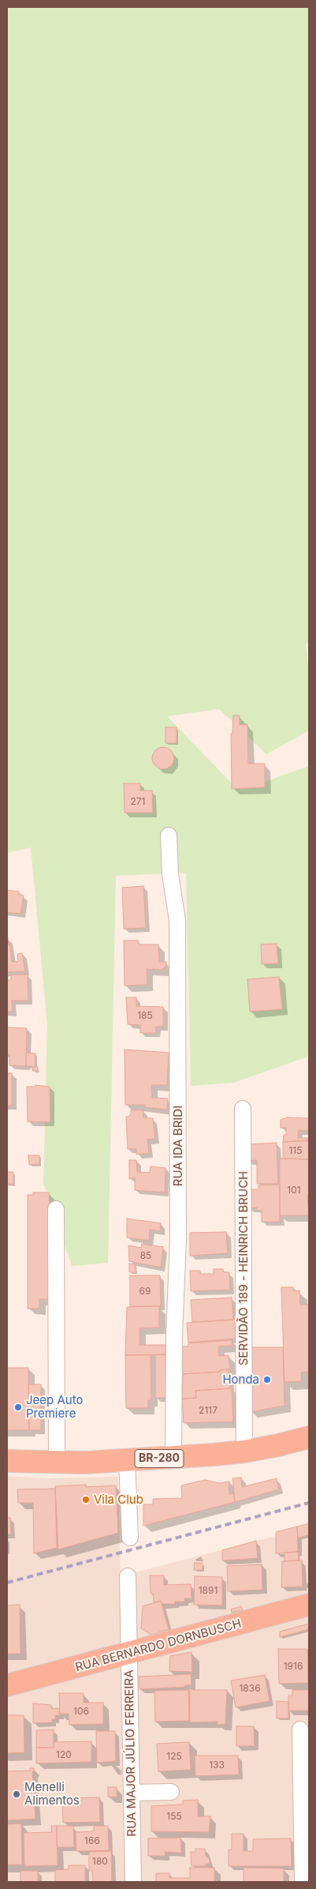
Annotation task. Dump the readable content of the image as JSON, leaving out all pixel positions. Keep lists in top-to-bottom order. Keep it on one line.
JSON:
{"streets":{"highway":["BR-280","RUA BERNARDO DORNBUSCH"],"street":["RUA IDA BRIDI","SERVIDÃO 189 - HEINRICH BRUCH","RUA MAJOR JÚLIO FERREIRA"]},"crossings":[["RUA IDA BRIDI","BR-280"],["SERVIDÃO 189 - HEINRICH BRUCH","BR-280"],["RUA BERNARDO DORNBUSCH","RUA MAJOR JÚLIO FERREIRA"]],"places":["Honda","Jeep Auto Premiere","Vila Club","Menelli Alimentos"],"house_numbers":["271","185","115","101","85","69","2117","1891","1916","1836","106","120","125","133","155","166","180"]}
